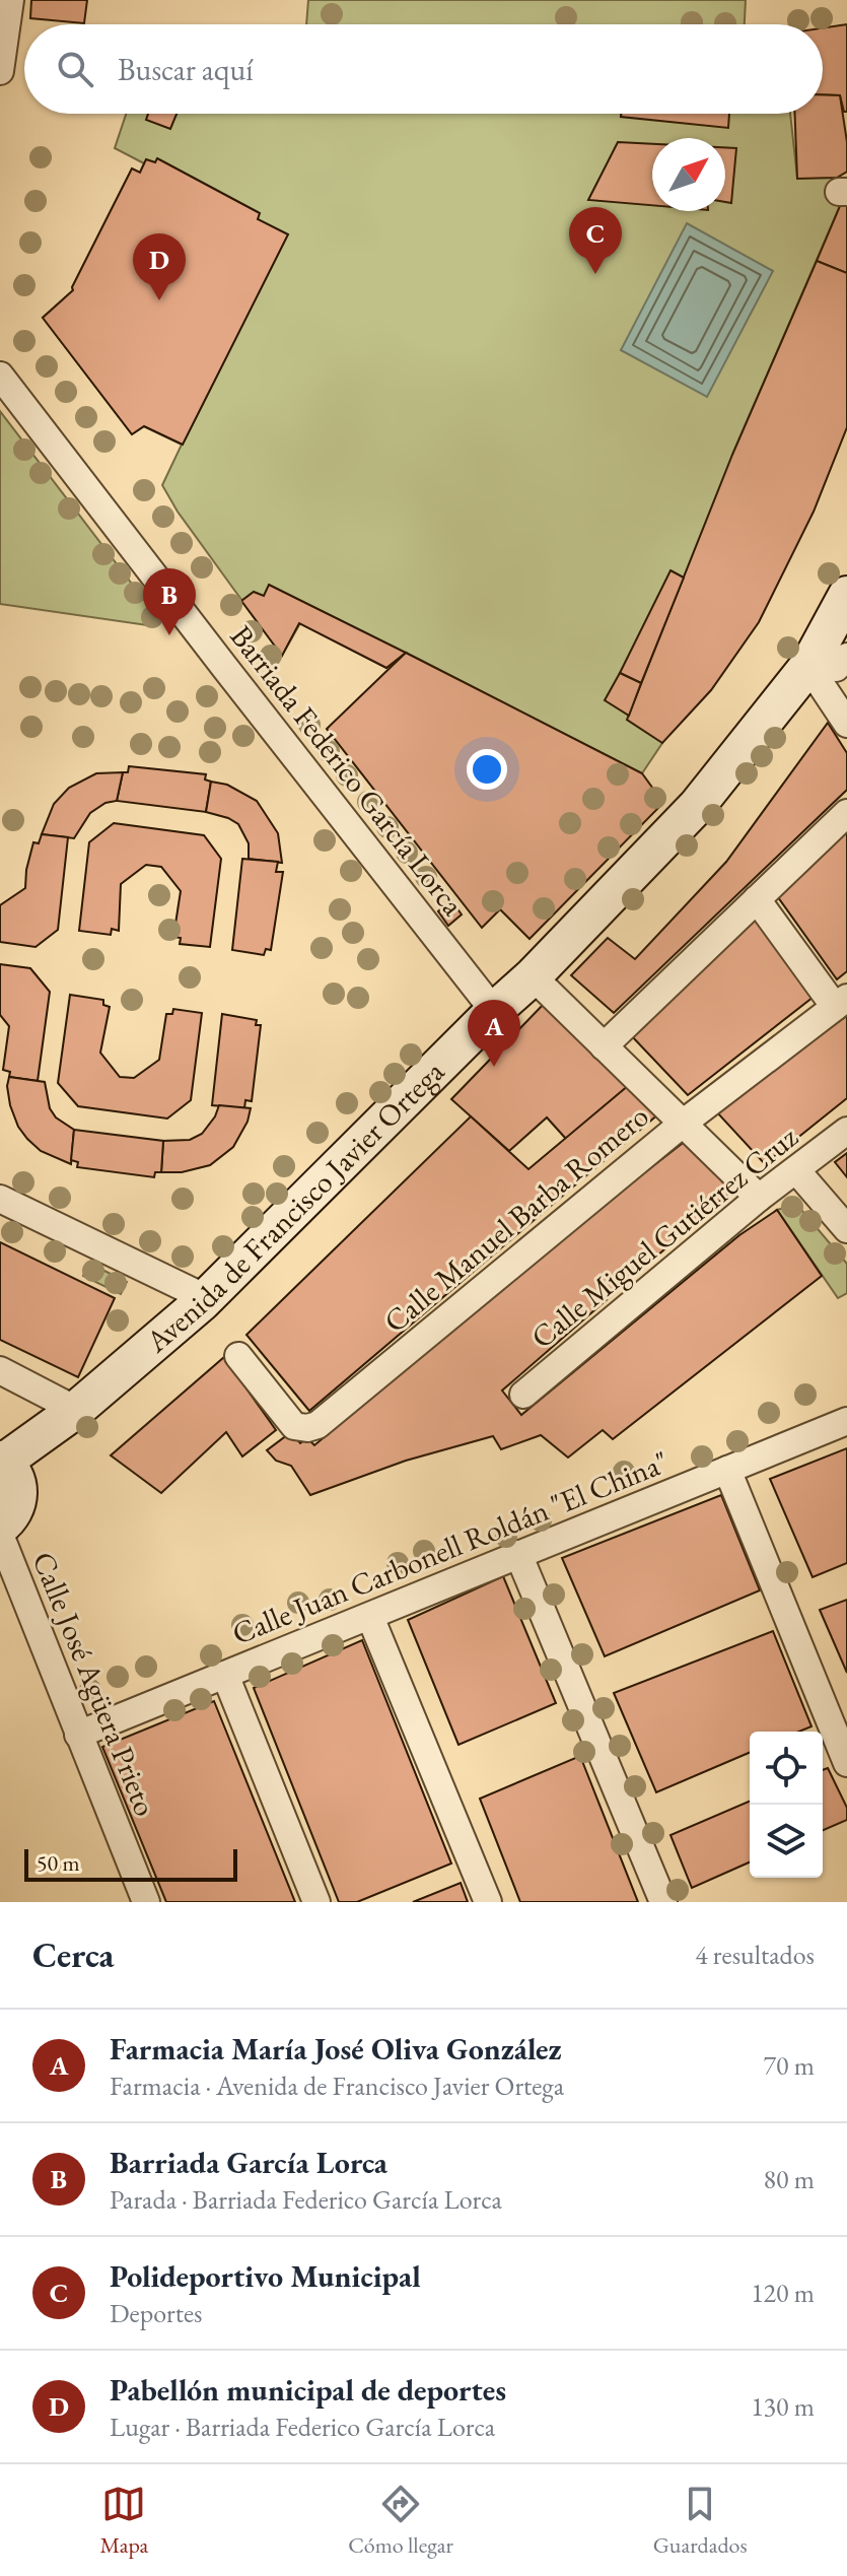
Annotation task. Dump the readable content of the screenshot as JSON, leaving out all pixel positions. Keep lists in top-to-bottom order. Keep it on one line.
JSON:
{"streets":{"street":["Barriada Federico García Lorca","Avenida de Francisco Javier Ortega","Calle Manuel Barba Romero","Calle Miguel Gutiérrez Cruz","Calle Juan Carbonell Roldán \"El China\"","Calle José Agüera Prieto"]},"crossings":[["Barriada Federico García Lorca","Avenida de Francisco Javier Ortega"],["Calle Juan Carbonell Roldán \"El China\"","Calle José Agüera Prieto"]],"scale_bar":"50 m","north":"top right","page":{"search":"Buscar aquí","pins":["C","D","B","A"],"scale":"50 m","heading":["Cerca","4 resultados"],"list":[{"mark":"A","name":"Farmacia María José Oliva González","note":"Farmacia · Avenida de Francisco Javier Ortega","value":"70 m"},{"mark":"B","name":"Barriada García Lorca","note":"Parada · Barriada Federico García Lorca","value":"80 m"},{"mark":"C","name":"Polideportivo Municipal","note":"Deportes","value":"120 m"},{"mark":"D","name":"Pabellón municipal de deportes","note":"Lugar · Barriada Federico García Lorca","value":"130 m"}],"nav":["Mapa","Cómo llegar","Guardados"]}}
